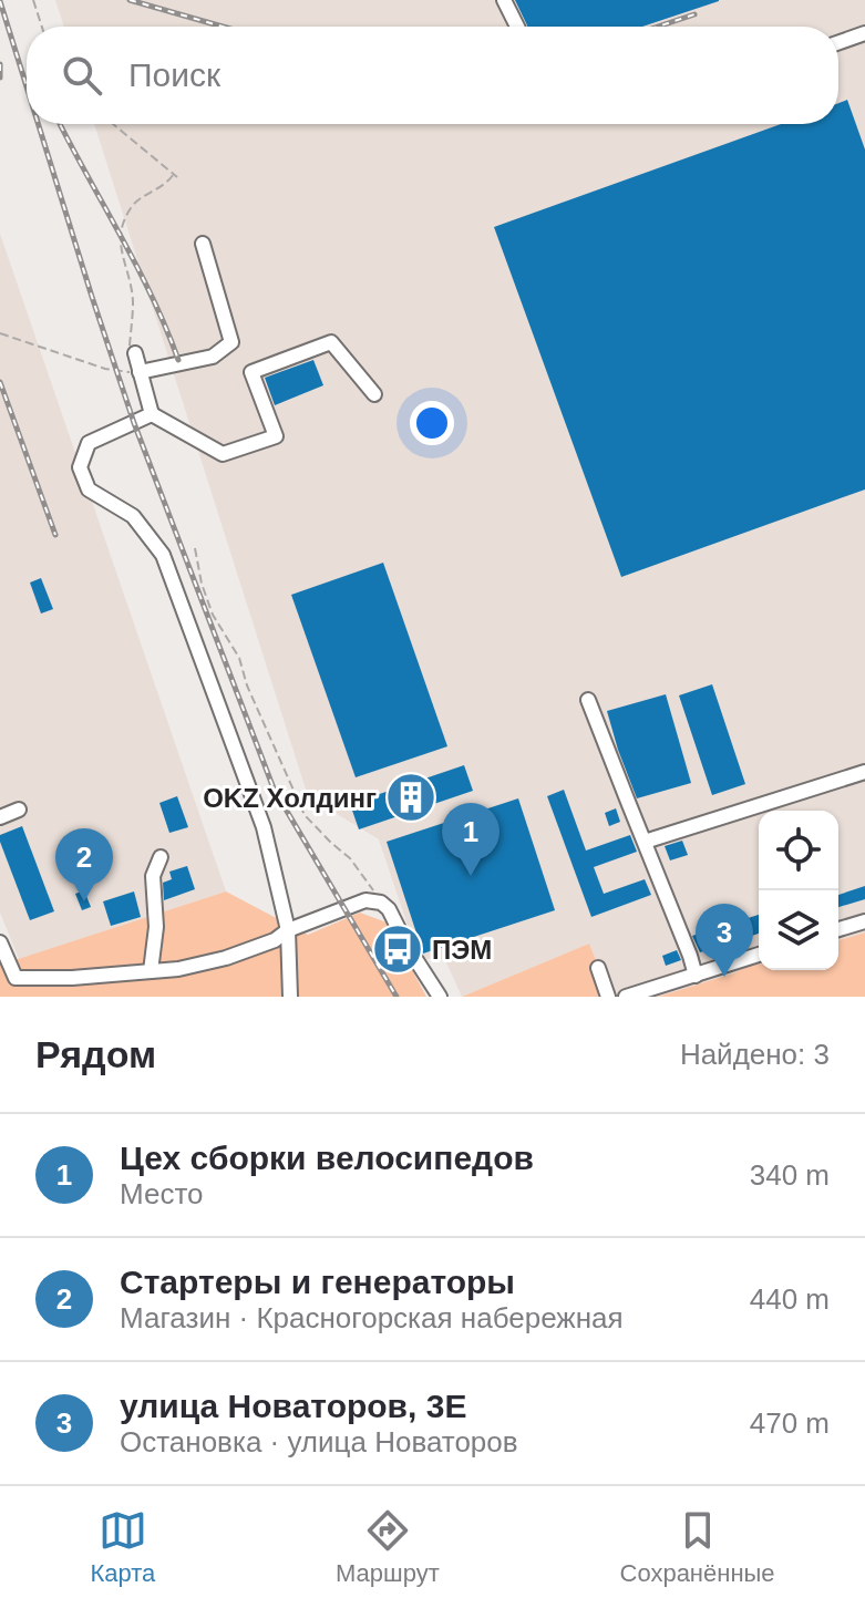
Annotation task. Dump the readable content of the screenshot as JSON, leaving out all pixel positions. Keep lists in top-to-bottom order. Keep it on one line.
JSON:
{"places":{"building":["OKZ Холдинг"],"bus stop":["ПЭМ"]},"page":{"search":"Поиск","pins":["1","2","3"],"heading":["Рядом","Найдено: 3"],"list":[{"mark":"1","name":"Цех сборки велосипедов","note":"Место","value":"340 m"},{"mark":"2","name":"Стартеры и генераторы","note":"Магазин · Краcногорская набережная","value":"440 m"},{"mark":"3","name":"улица Новаторов, 3Е","note":"Остановка · улица Новаторов","value":"470 m"}],"nav":["Карта","Маршрут","Сохранённые"]}}
